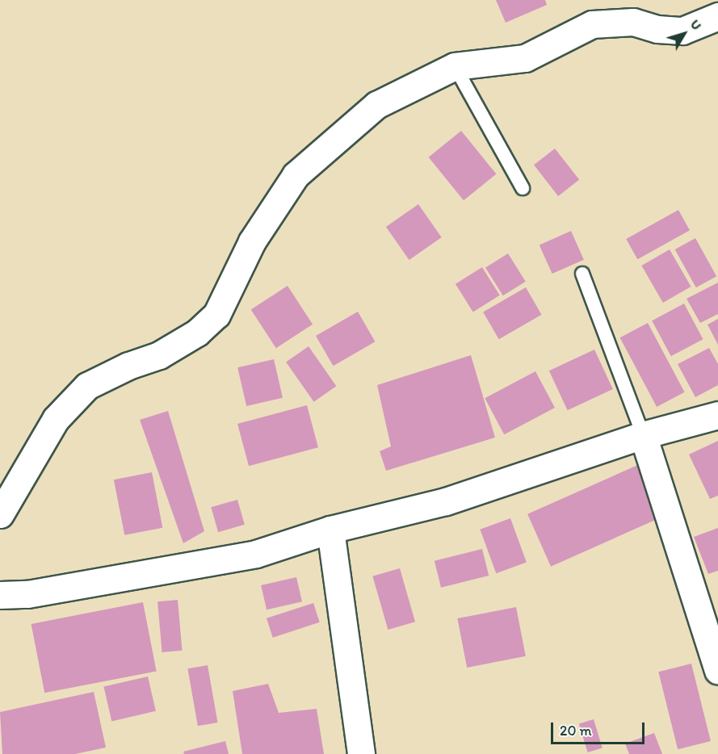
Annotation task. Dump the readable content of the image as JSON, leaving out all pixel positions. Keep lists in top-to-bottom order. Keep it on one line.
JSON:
{"scale_bar":"20 m","north":"top right"}
